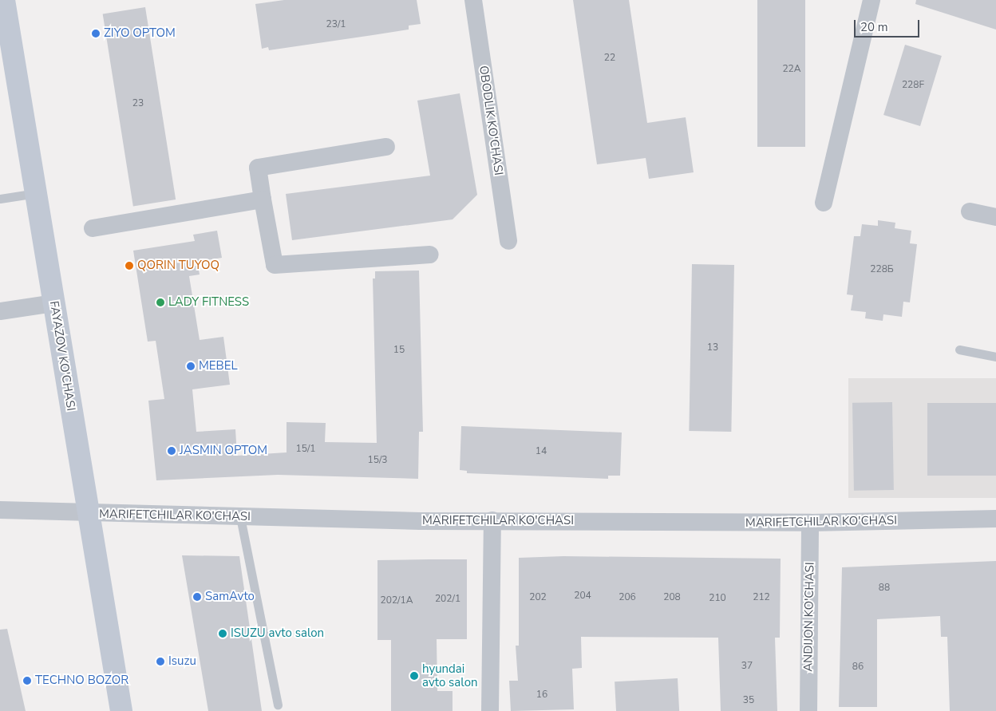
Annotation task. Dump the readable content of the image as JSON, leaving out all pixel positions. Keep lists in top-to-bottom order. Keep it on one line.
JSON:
{"streets":{"main road":["FAYAZOV KO'CHASI"],"street":["OBODLIK KO'CHASI","MARIFETCHILAR KO'CHASI","ANDIJON KO'CHASI"]},"crossings":[["FAYAZOV KO'CHASI","MARIFETCHILAR KO'CHASI"],["MARIFETCHILAR KO'CHASI","ANDIJON KO'CHASI"]],"places":["ZIYO OPTOM","QORIN TUYOQ","LADY FITNESS","MEBEL","JASMIN OPTOM","SamAvto","ISUZU avto salon","Isuzu","hyundai avto salon","TECHNO BOZOR"],"house_numbers":["23/1","22","22A","228F","23","228Б","13","15","15/1","14","15/3","88","204","202","206","208","212","210","202/1","202/1A","37","86","16","35"],"scale_bar":"20 m"}
